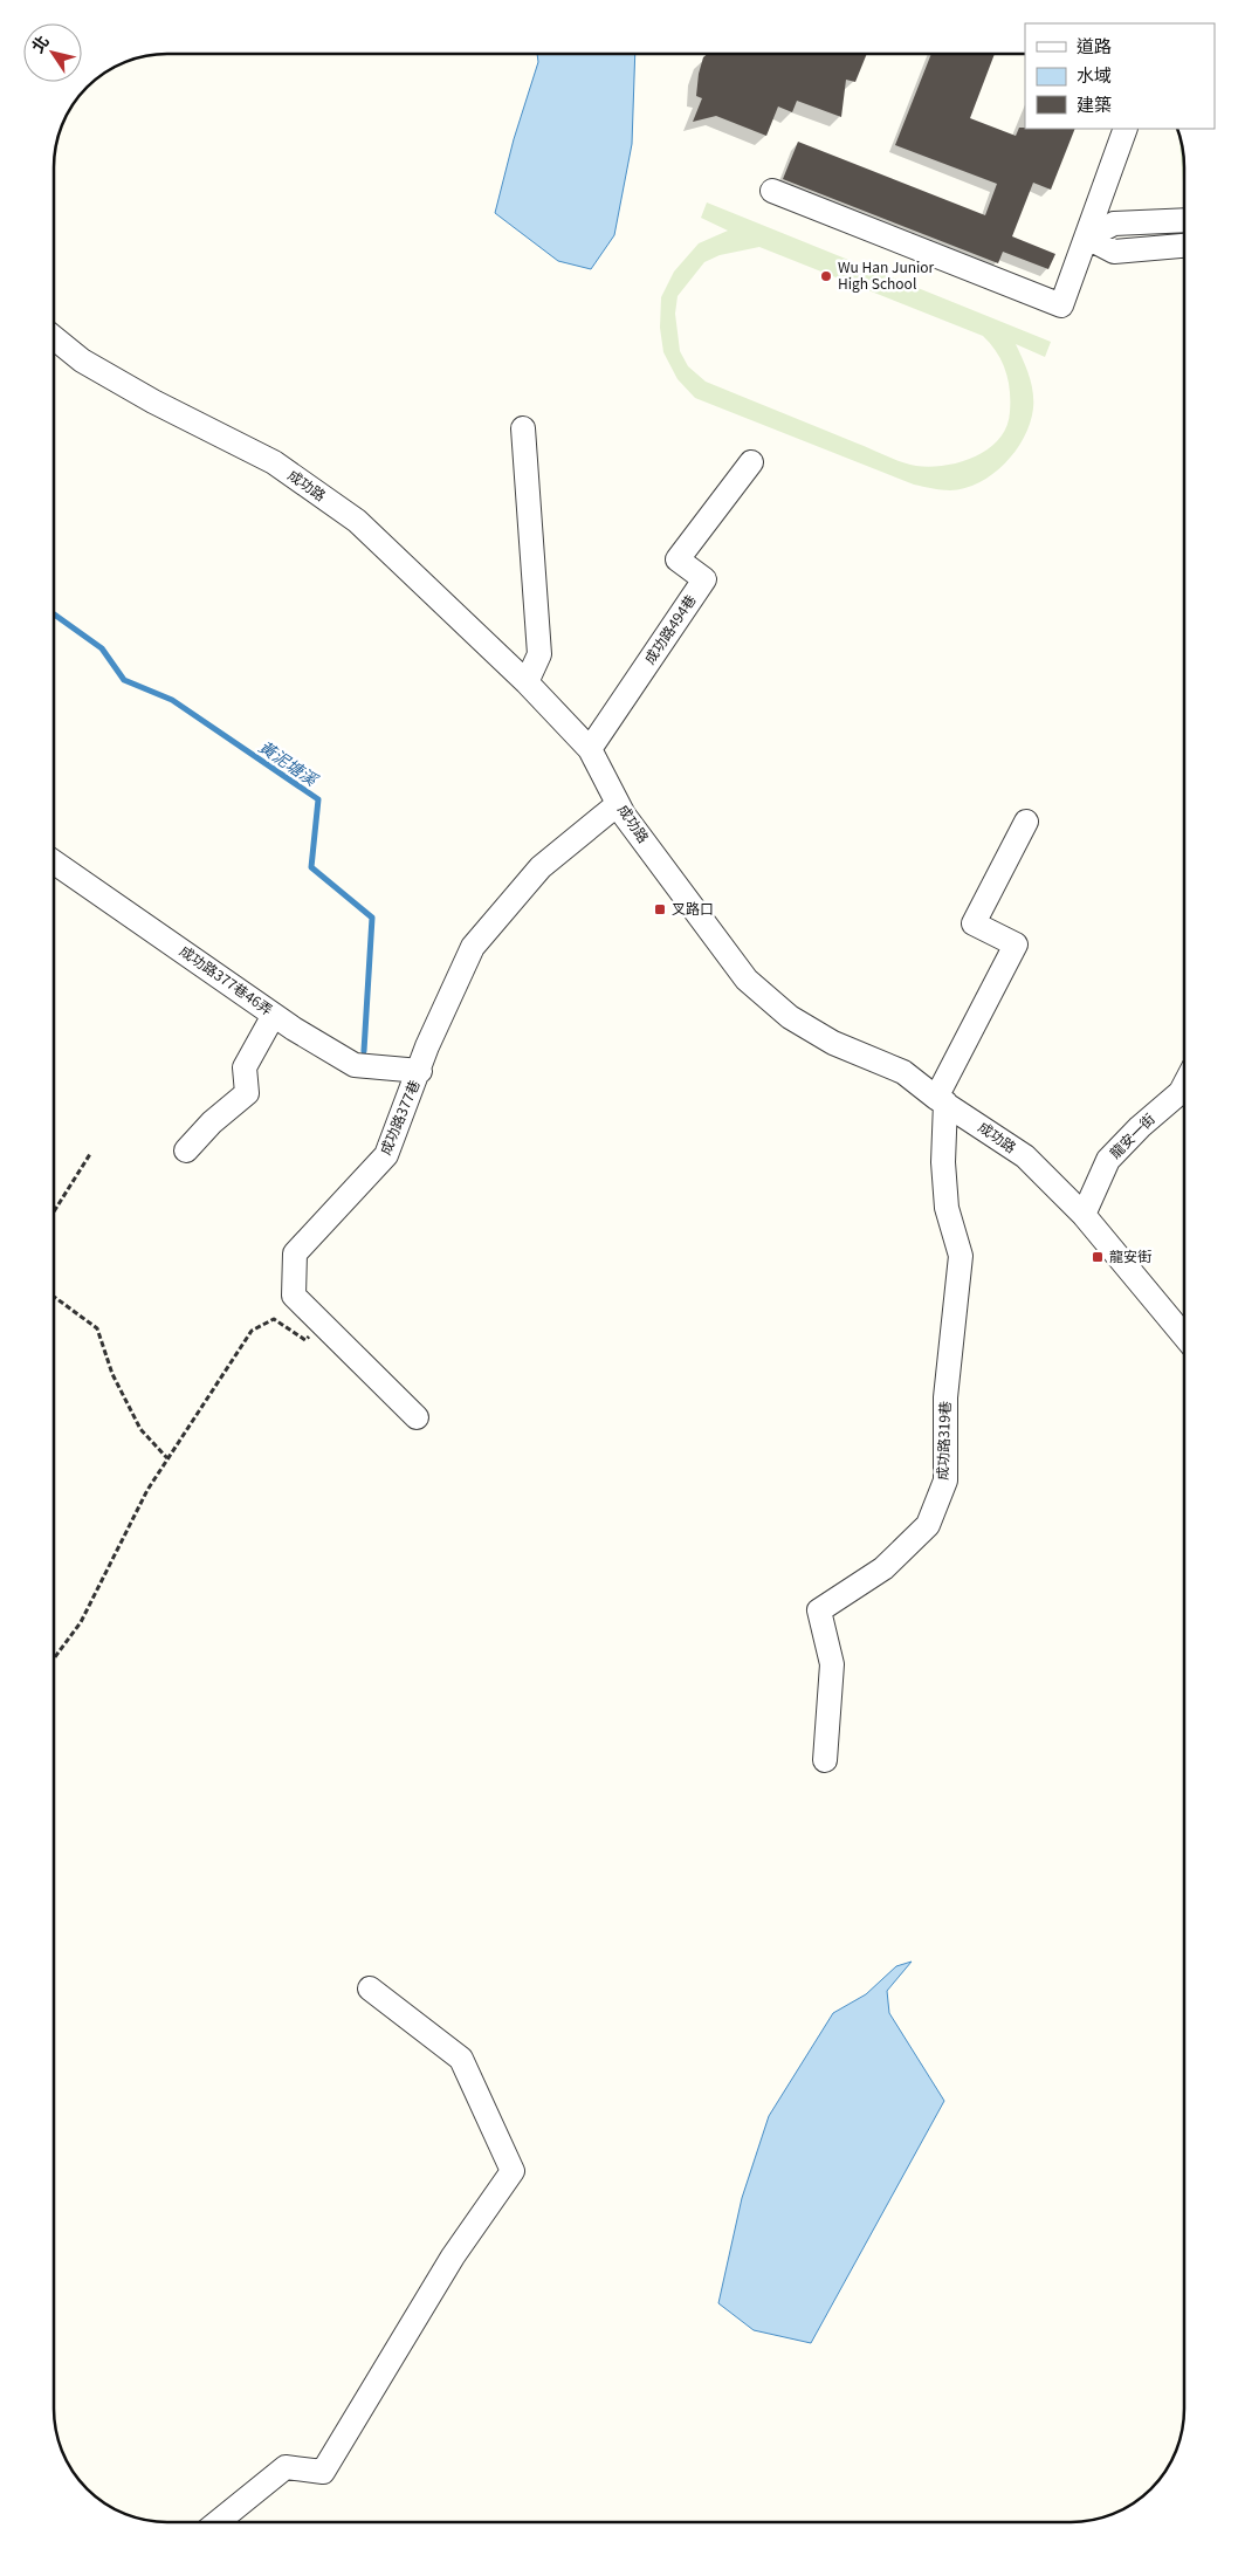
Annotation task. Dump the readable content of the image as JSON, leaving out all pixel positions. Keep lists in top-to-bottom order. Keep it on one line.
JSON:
{"streets":{"street":["成功路","成功路494巷","成功路377巷46弄","成功路377巷","龍安一街","成功路319巷"]},"crossings":[["成功路","成功路494巷"],["成功路","成功路377巷"],["成功路","龍安一街"],["成功路","成功路319巷"],["成功路377巷46弄","成功路377巷"]],"water":["黃泥塘溪"],"places":{"other":["Wu Han Junior High School"],"transit":["叉路口","龍安街"]},"legend":["道路","水域","建築"],"north":"top left"}
